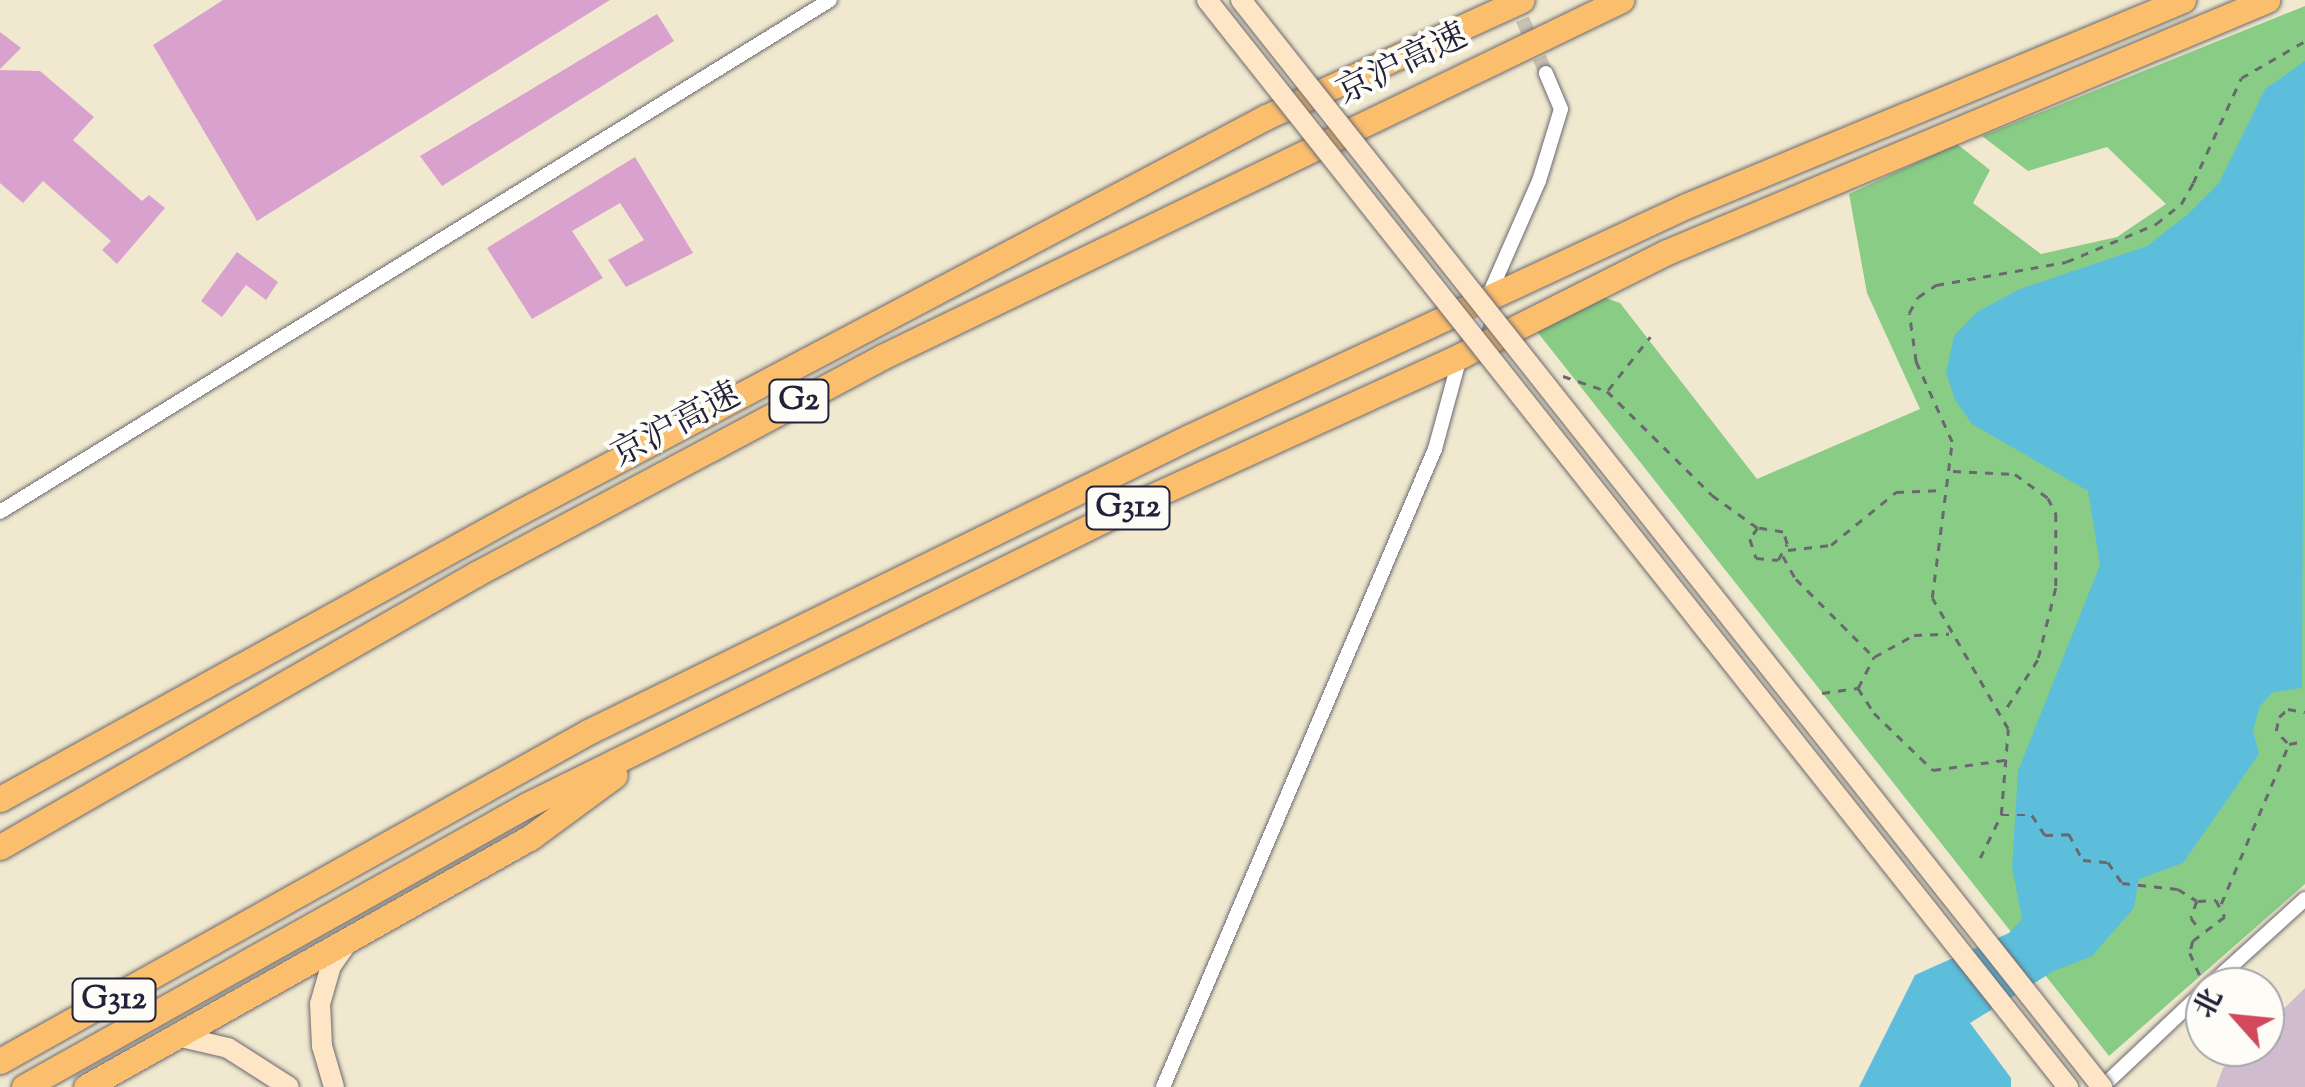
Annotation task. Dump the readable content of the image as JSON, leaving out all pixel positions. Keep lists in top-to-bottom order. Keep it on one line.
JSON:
{"streets":{"highway":["京沪高速","G2","G312"]},"north":"top left"}
